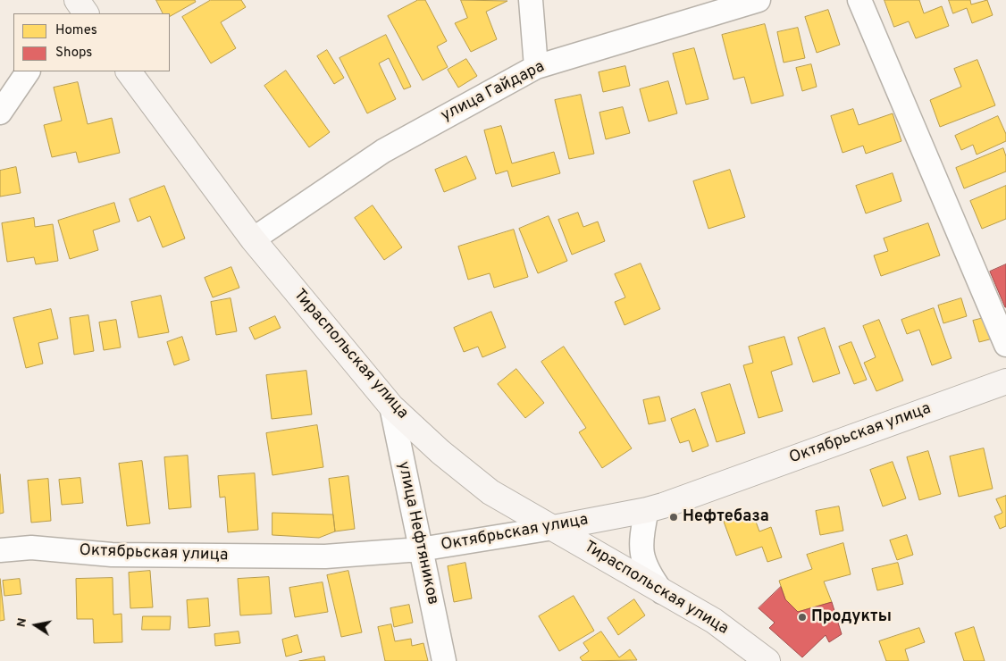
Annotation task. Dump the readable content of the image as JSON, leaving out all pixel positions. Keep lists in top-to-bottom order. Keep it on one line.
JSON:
{"streets":{"street":["улица Гайдара","Тираспольская улица","Октябрьская улица","улица Нефтяников"]},"crossings":[["улица Гайдара","Тираспольская улица"],["Тираспольская улица","Октябрьская улица"],["Тираспольская улица","улица Нефтяников"],["Октябрьская улица","улица Нефтяников"]],"places":["Нефтебаза","Продукты"],"legend":["Homes","Shops"],"north":"left"}
